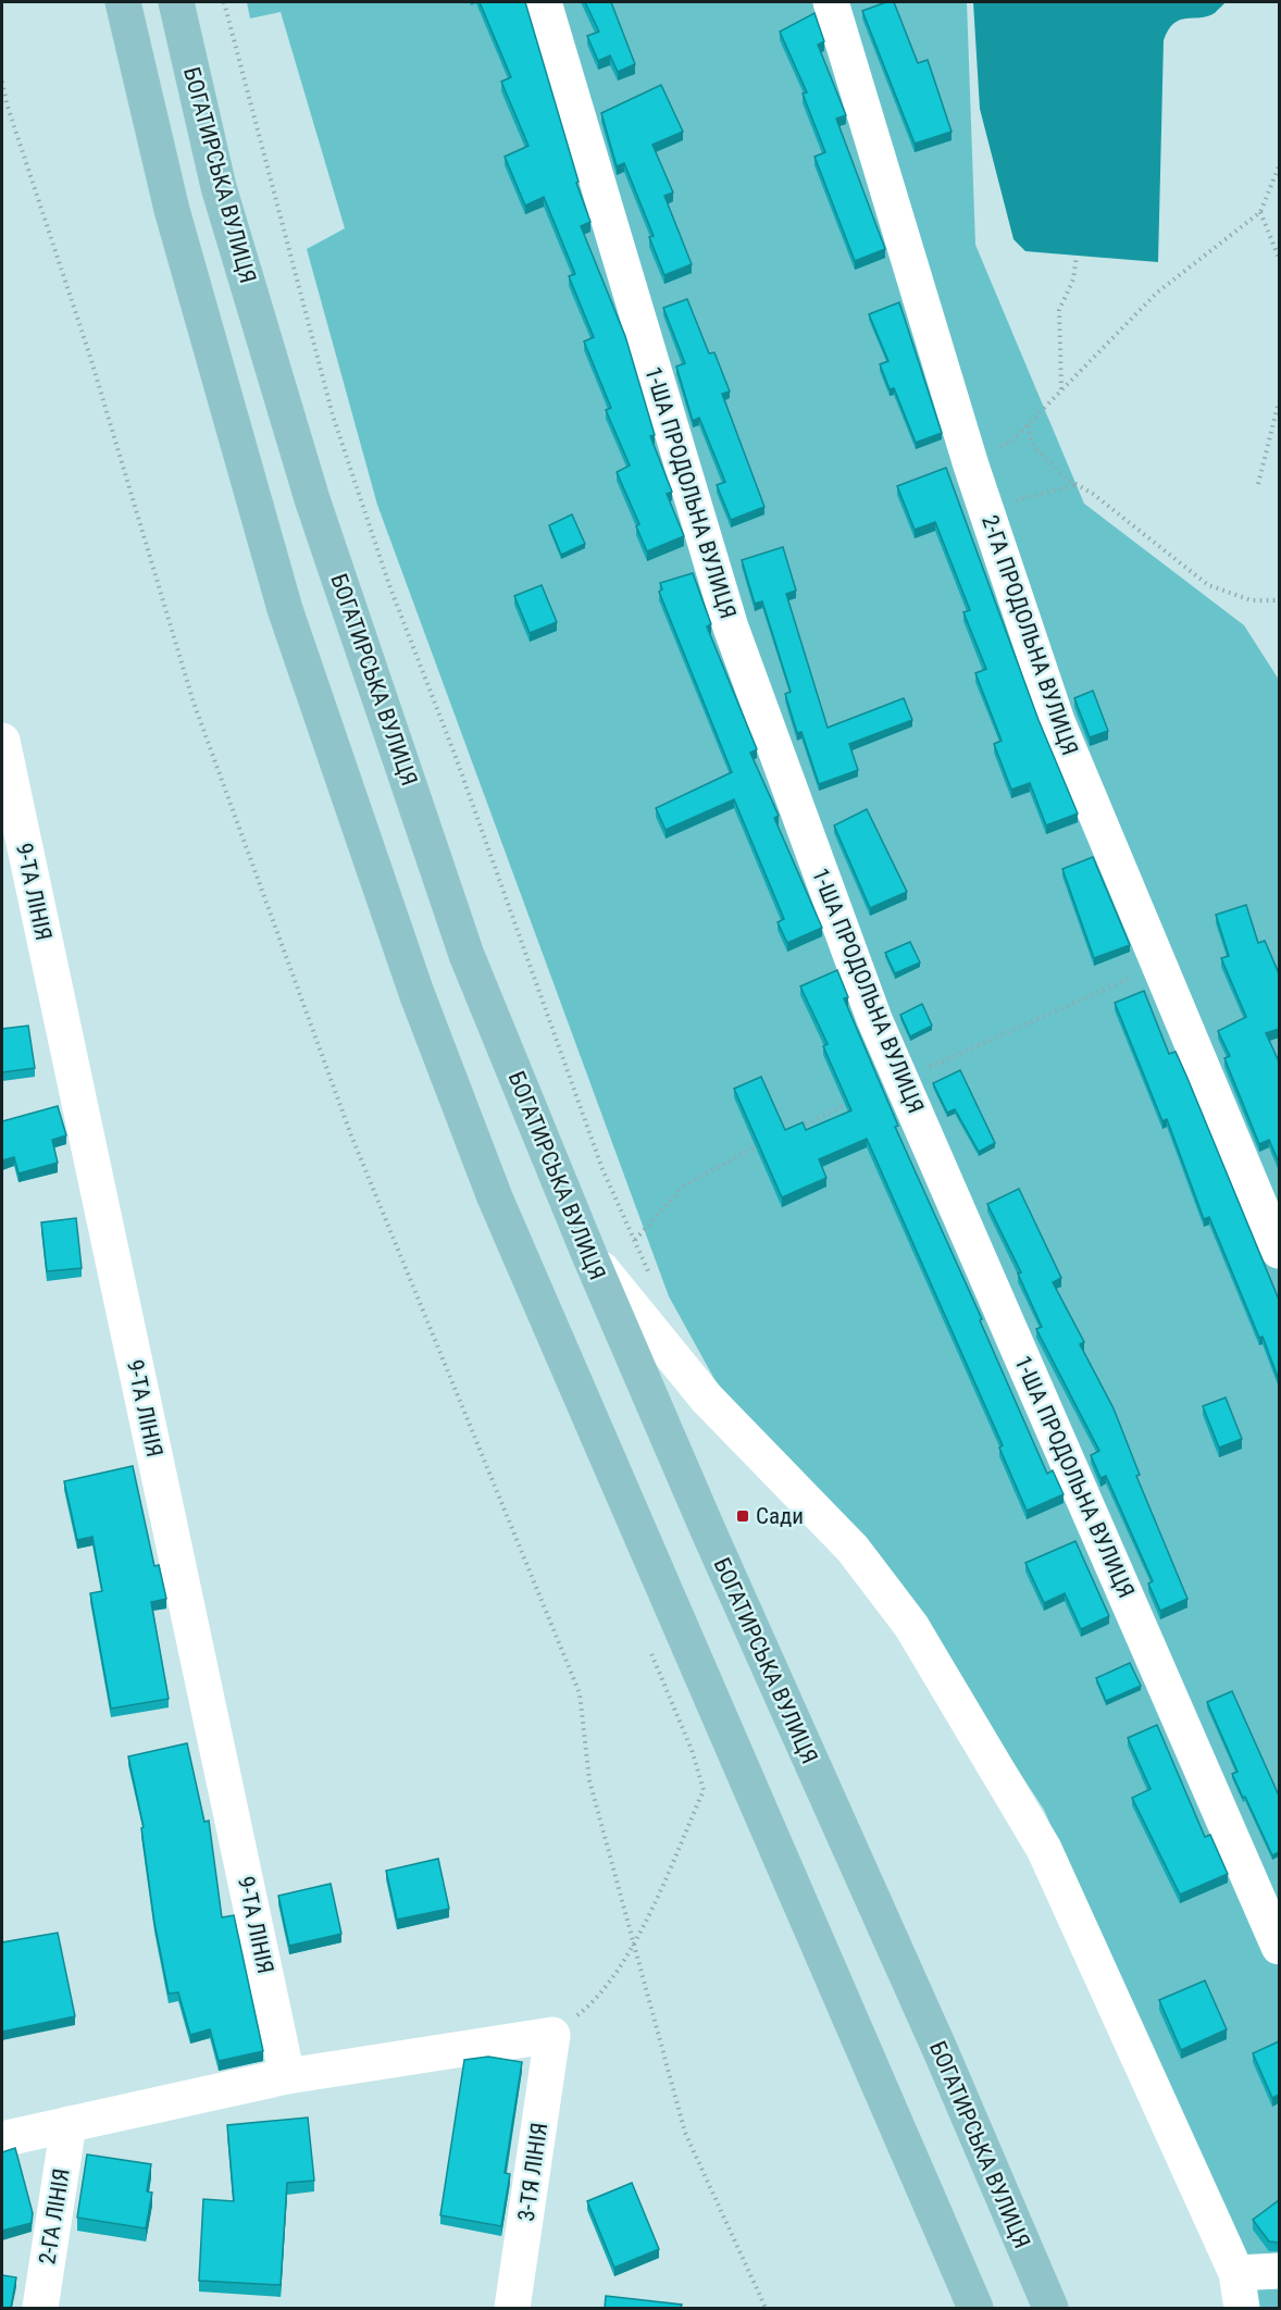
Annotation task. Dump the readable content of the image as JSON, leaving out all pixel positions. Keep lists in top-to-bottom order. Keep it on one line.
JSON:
{"streets":{"main road":["БОГАТИРСЬКА ВУЛИЦЯ"],"street":["1-ША ПРОДОЛЬНА ВУЛИЦЯ","2-ГА ПРОДОЛЬНА ВУЛИЦЯ","9-ТА ЛІНІЯ","3-ТЯ ЛІНІЯ","2-ГА ЛІНІЯ"]},"places":{"transit":["Сади"]}}
